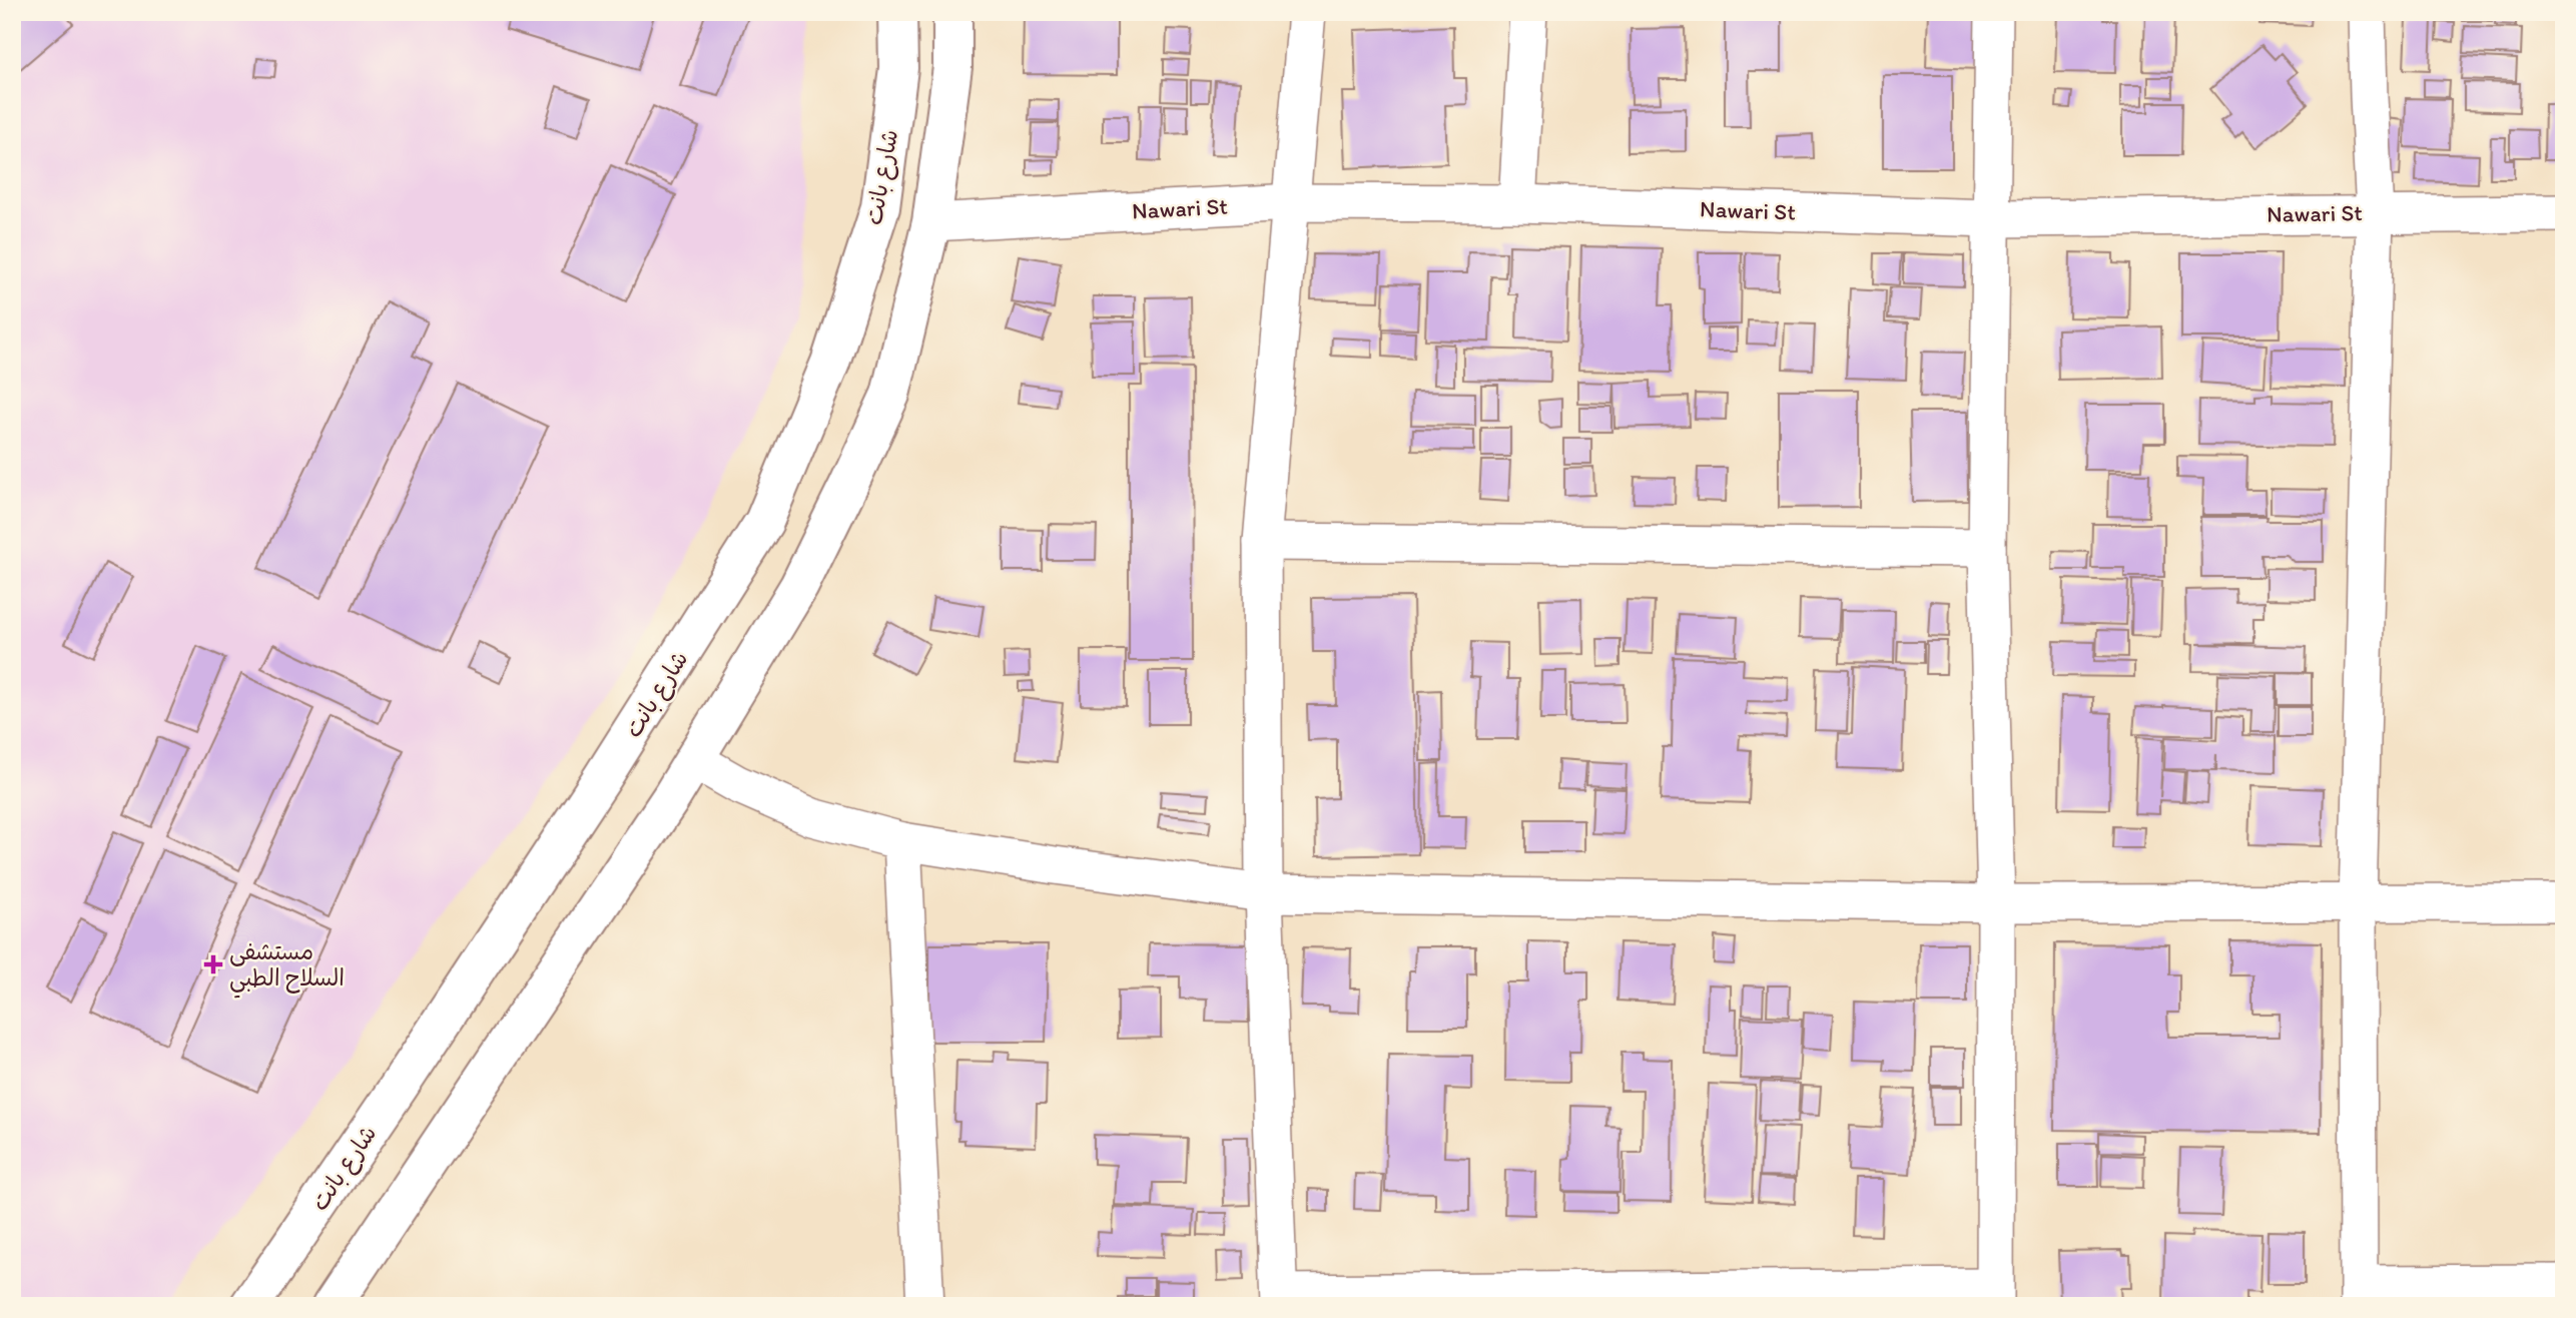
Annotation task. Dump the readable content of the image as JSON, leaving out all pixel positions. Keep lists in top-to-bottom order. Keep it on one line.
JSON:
{"streets":{"main road":["شارع بانت"],"street":["Nawari St"]},"places":{"health":["مستشفى السلاح الطبي"]}}
